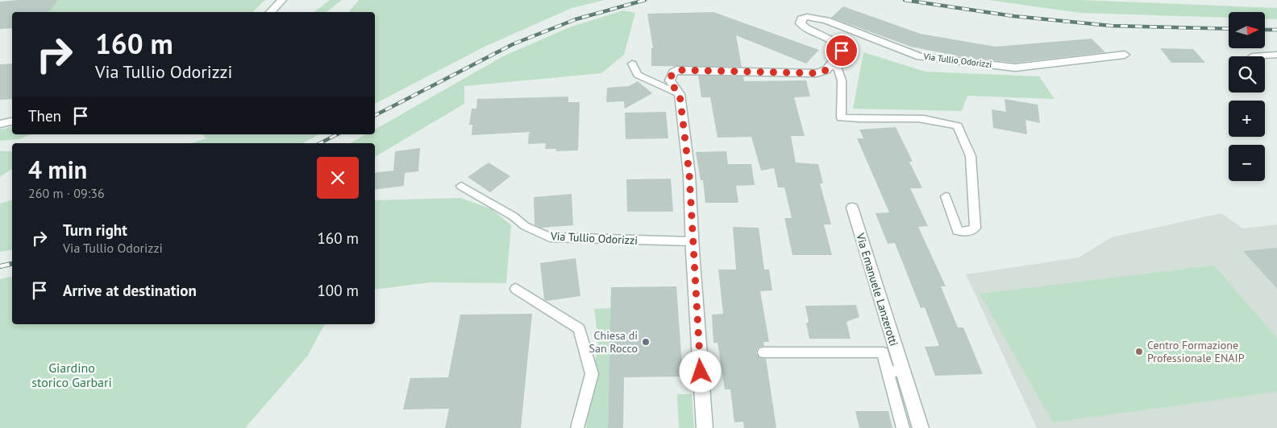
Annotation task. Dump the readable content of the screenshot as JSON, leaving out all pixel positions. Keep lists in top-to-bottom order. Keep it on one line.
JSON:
{"streets":{"street":["Via Tullio Odorizzi","Via Emanuele Lanzerotti"]},"parks":["Giardino storico Garbari"],"places":["Chiesa di San Rocco","Centro Formazione Professionale ENAIP"],"north":"right","page":{"map_buttons":["+","−"],"turn":["160 m","Via Tullio Odorizzi"],"then":"Then","heading":["4 min","260 m · 09:36"],"list":[{"name":"Turn right","note":"Via Tullio Odorizzi","value":"160 m"},{"name":"Arrive at destination","value":"100 m"}]}}
